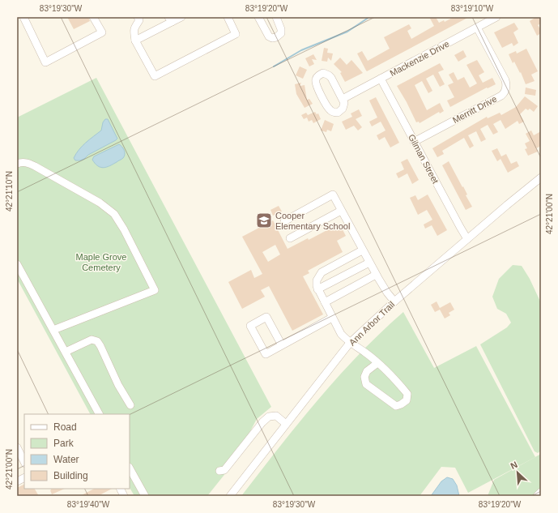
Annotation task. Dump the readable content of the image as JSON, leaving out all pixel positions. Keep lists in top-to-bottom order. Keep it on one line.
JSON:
{"streets":{"street":["Mackenzie Drive","Merritt Drive","Gilman Street","Ann Arbor Trail"]},"crossings":[["Mackenzie Drive","Merritt Drive"],["Mackenzie Drive","Gilman Street"],["Merritt Drive","Gilman Street"],["Gilman Street","Ann Arbor Trail"]],"parks":["Maple Grove Cemetery"],"places":{"school or university":["Cooper Elementary School"]},"legend":["Road","Park","Water","Building"],"north":"top left","coordinates":["83°19'30\"W","83°19'20\"W","83°19'10\"W","42°21'10\"N","42°21'00\"N","83°19'40\"W"]}
